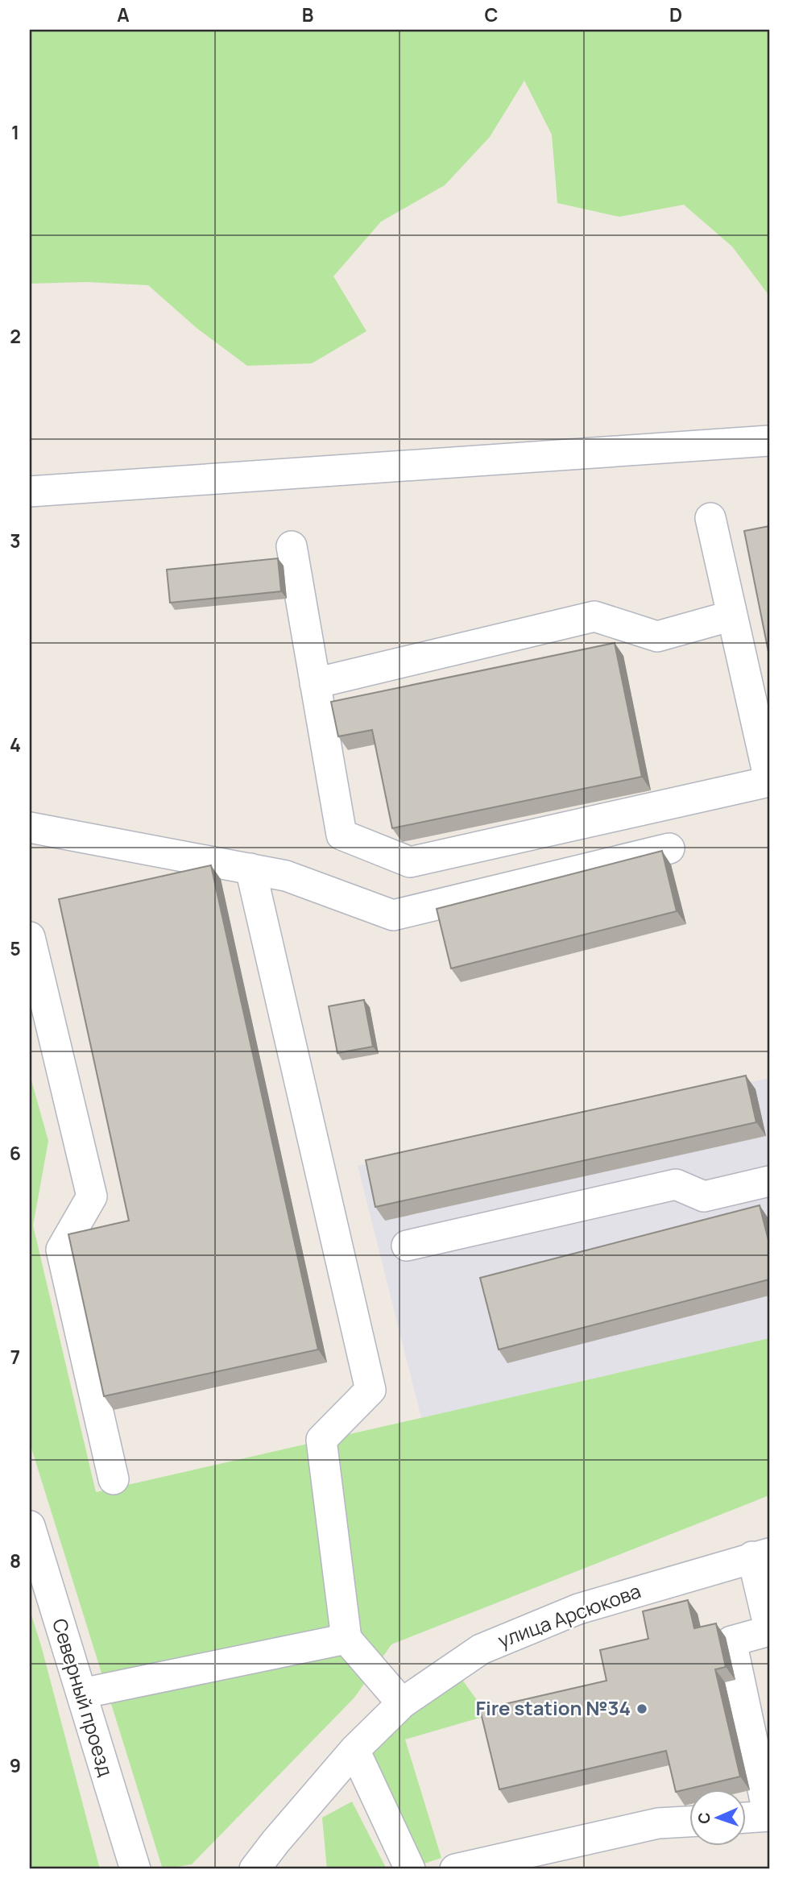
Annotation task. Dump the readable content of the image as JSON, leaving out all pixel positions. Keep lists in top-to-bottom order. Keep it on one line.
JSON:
{"streets":{"street":["улица Арсюкова","Северный проезд"]},"places":["Fire station №34"],"north":"left","grid":{"columns":["A","B","C","D"],"rows":["1","2","3","4","5","6","7","8","9"]}}
